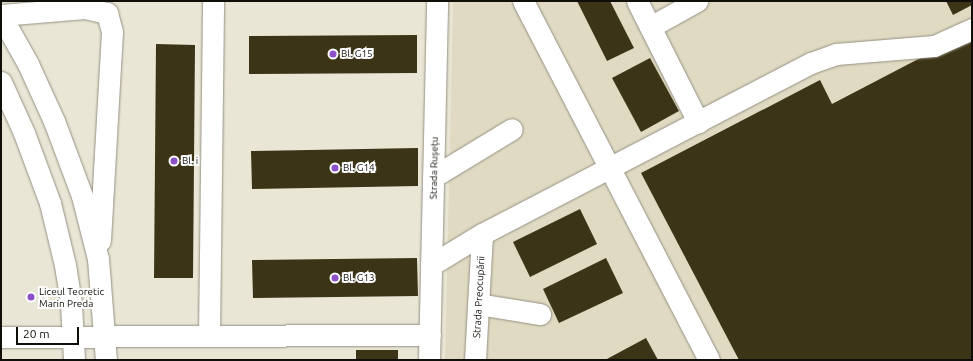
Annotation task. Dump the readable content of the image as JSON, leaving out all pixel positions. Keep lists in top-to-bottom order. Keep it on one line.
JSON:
{"streets":{"street":["Strada Rușețu","Strada Preocupării"]},"places":["Bl. G15","Bl. i","Bl. G14","Bl. G13","Liceul Teoretic Marin Preda"],"scale_bar":"20 m"}
